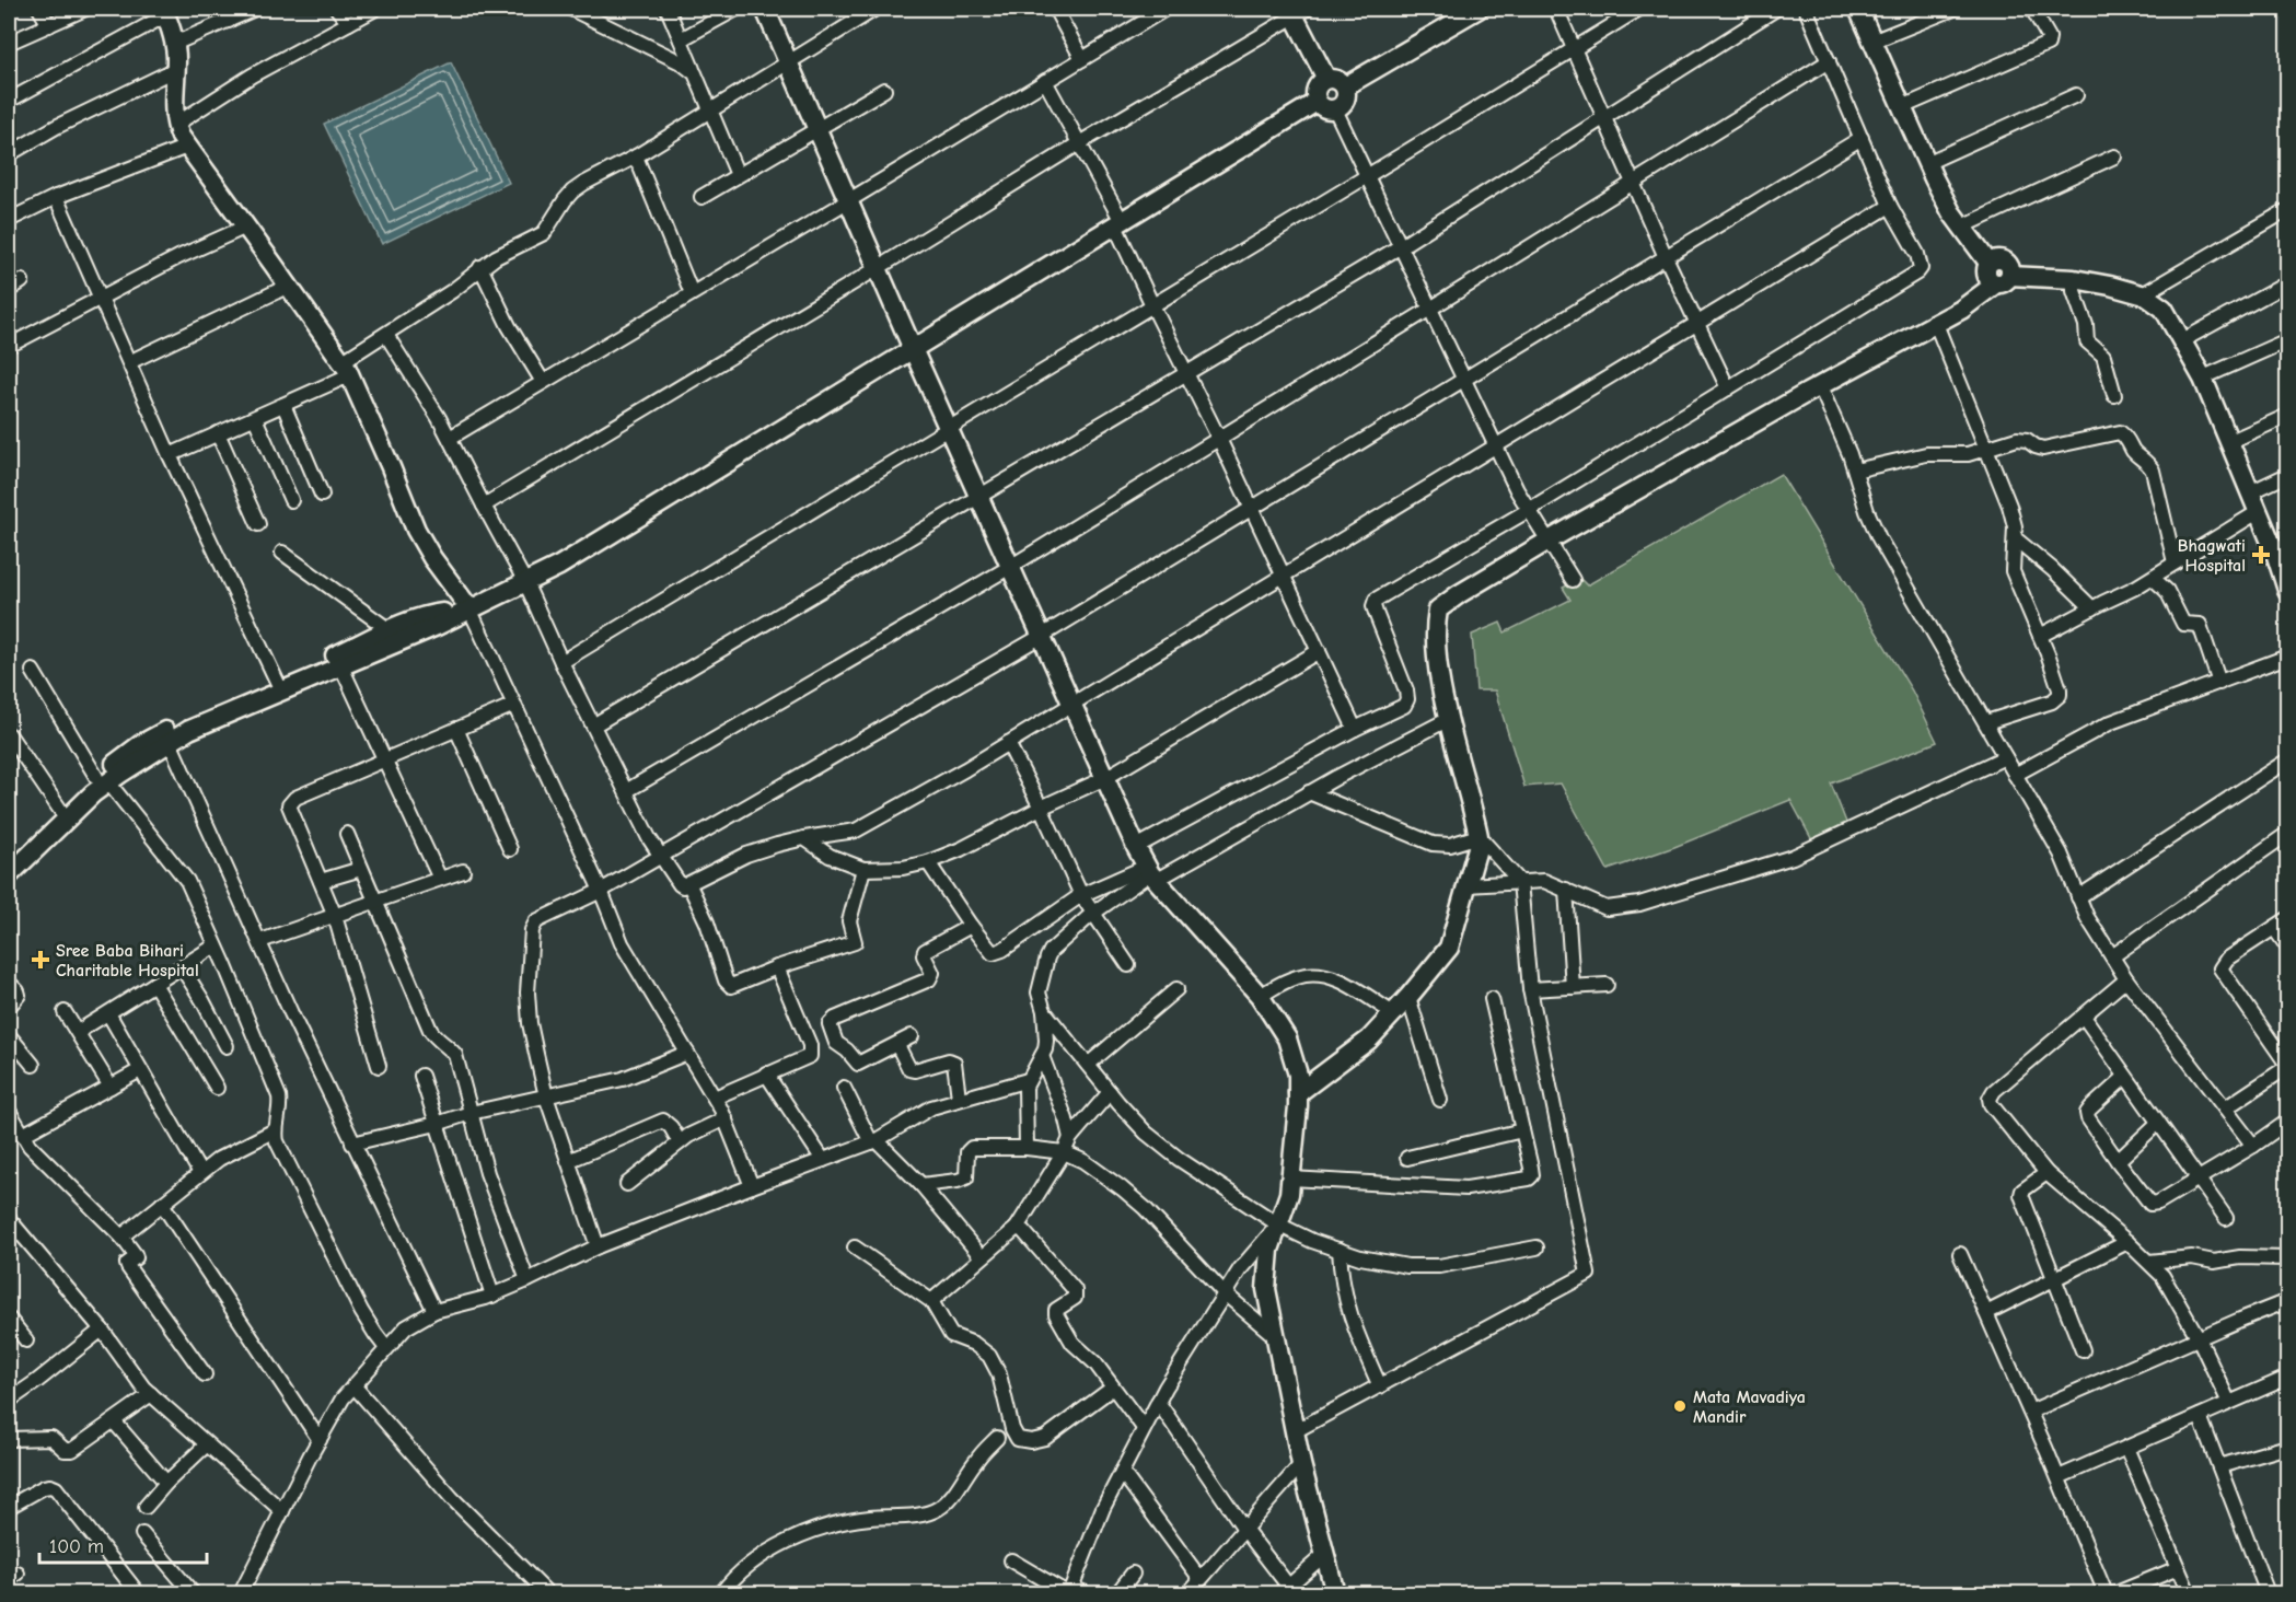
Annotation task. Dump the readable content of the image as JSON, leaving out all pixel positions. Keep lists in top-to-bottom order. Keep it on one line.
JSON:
{"places":{"health":["Bhagwati Hospital","Sree Baba Bihari Charitable Hospital"],"other":["Mata Mavadiya Mandir"]},"scale_bar":"100 m"}
